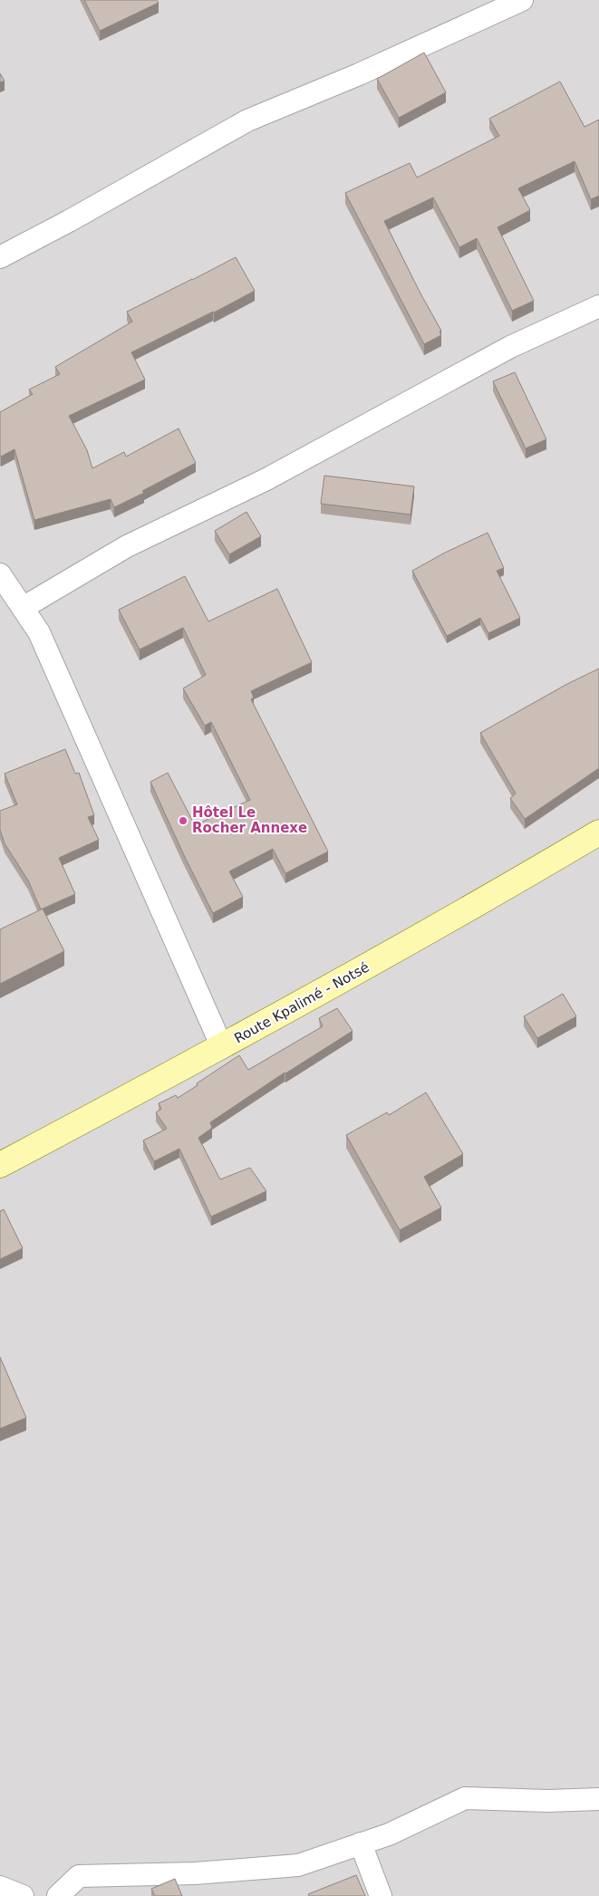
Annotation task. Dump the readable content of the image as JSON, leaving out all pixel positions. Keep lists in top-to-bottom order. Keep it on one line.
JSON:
{"streets":{"main road":["Route Kpalimé - Notsé"]},"places":["Hôtel Le Rocher Annexe"]}
